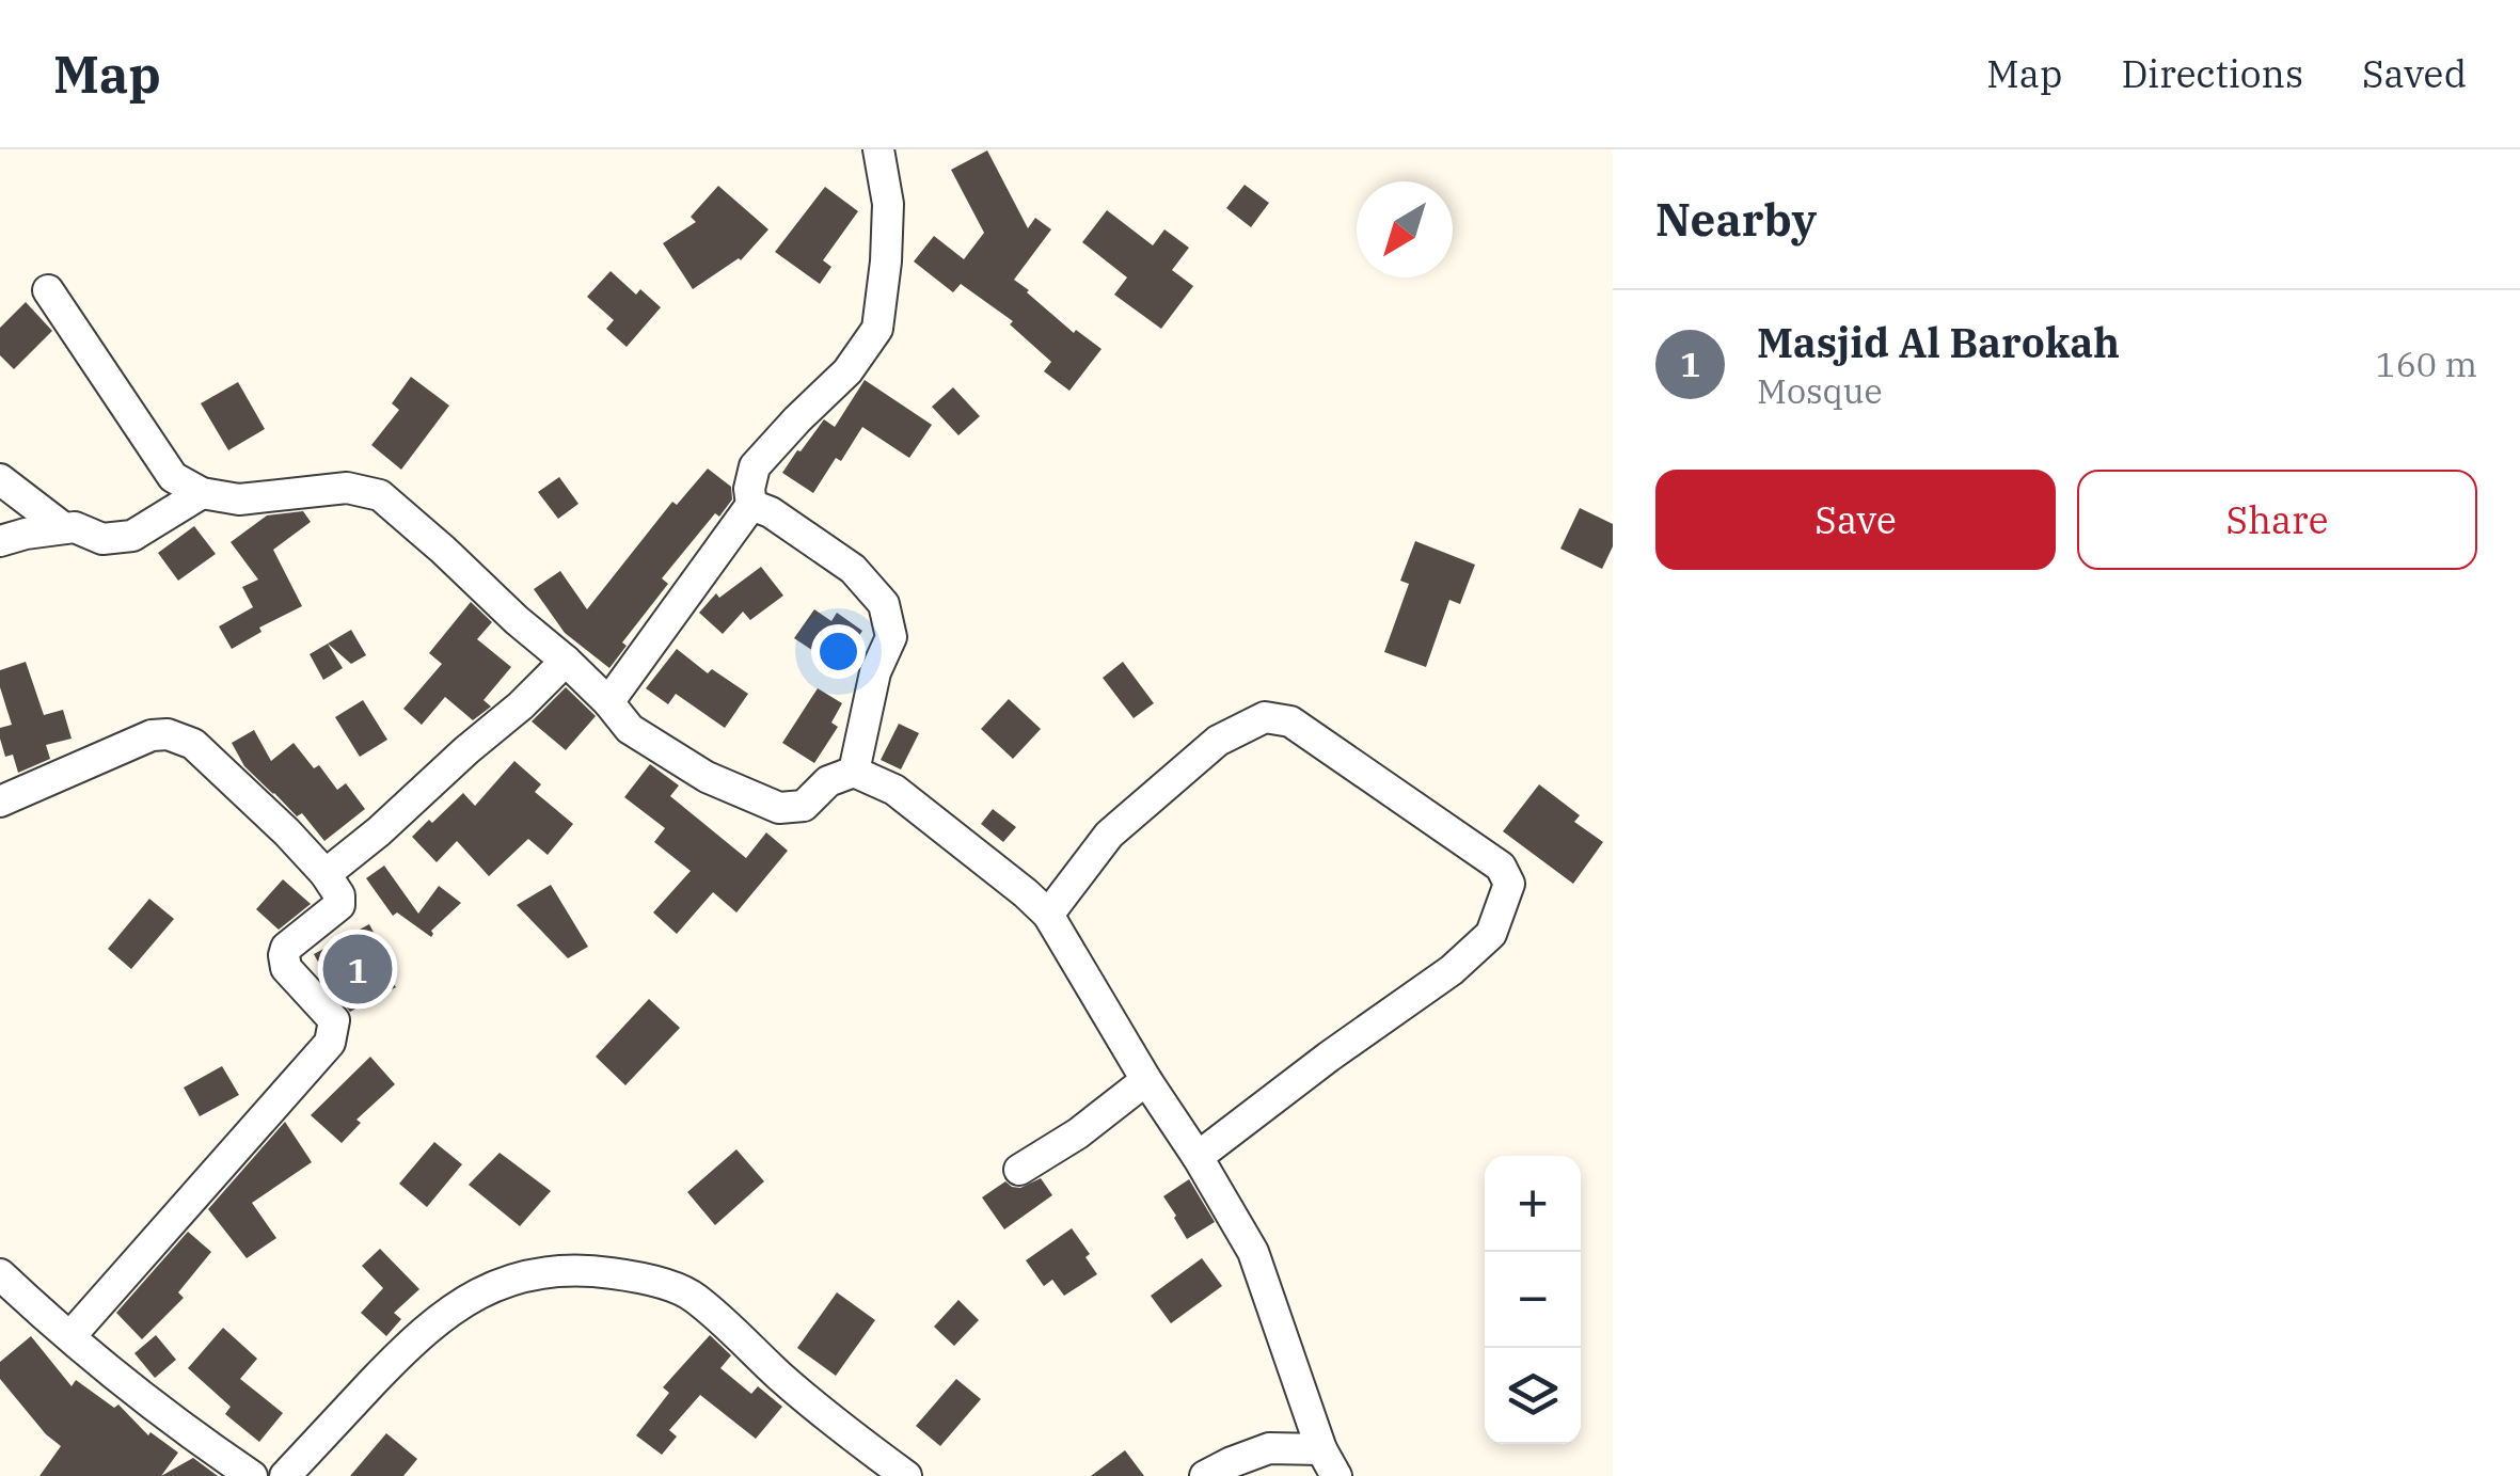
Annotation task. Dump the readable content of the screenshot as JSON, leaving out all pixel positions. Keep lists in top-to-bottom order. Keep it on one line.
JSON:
{"north":"bottom left","page":{"header":"Map","nav":["Map","Directions","Saved"],"heading":"Nearby","list":[{"mark":"1","name":"Masjid Al Barokah","note":"Mosque","value":"160 m"}],"buttons":["Save","Share"],"pins":"1","map_buttons":["+","−"]}}
